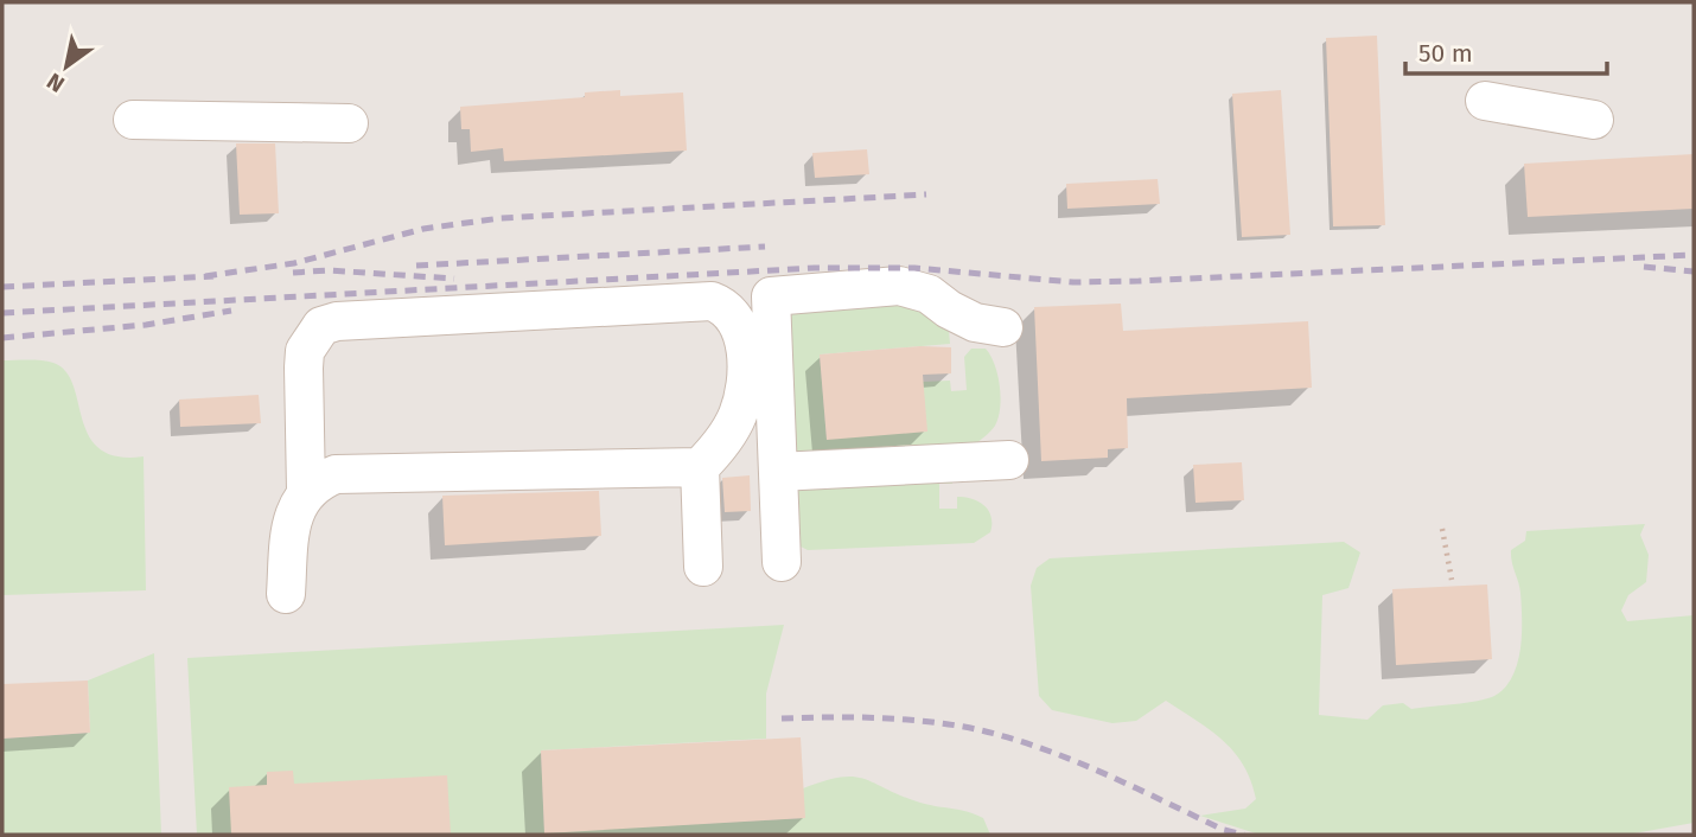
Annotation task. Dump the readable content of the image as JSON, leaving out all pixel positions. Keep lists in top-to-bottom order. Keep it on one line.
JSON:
{"scale_bar":"50 m","north":"bottom left"}
